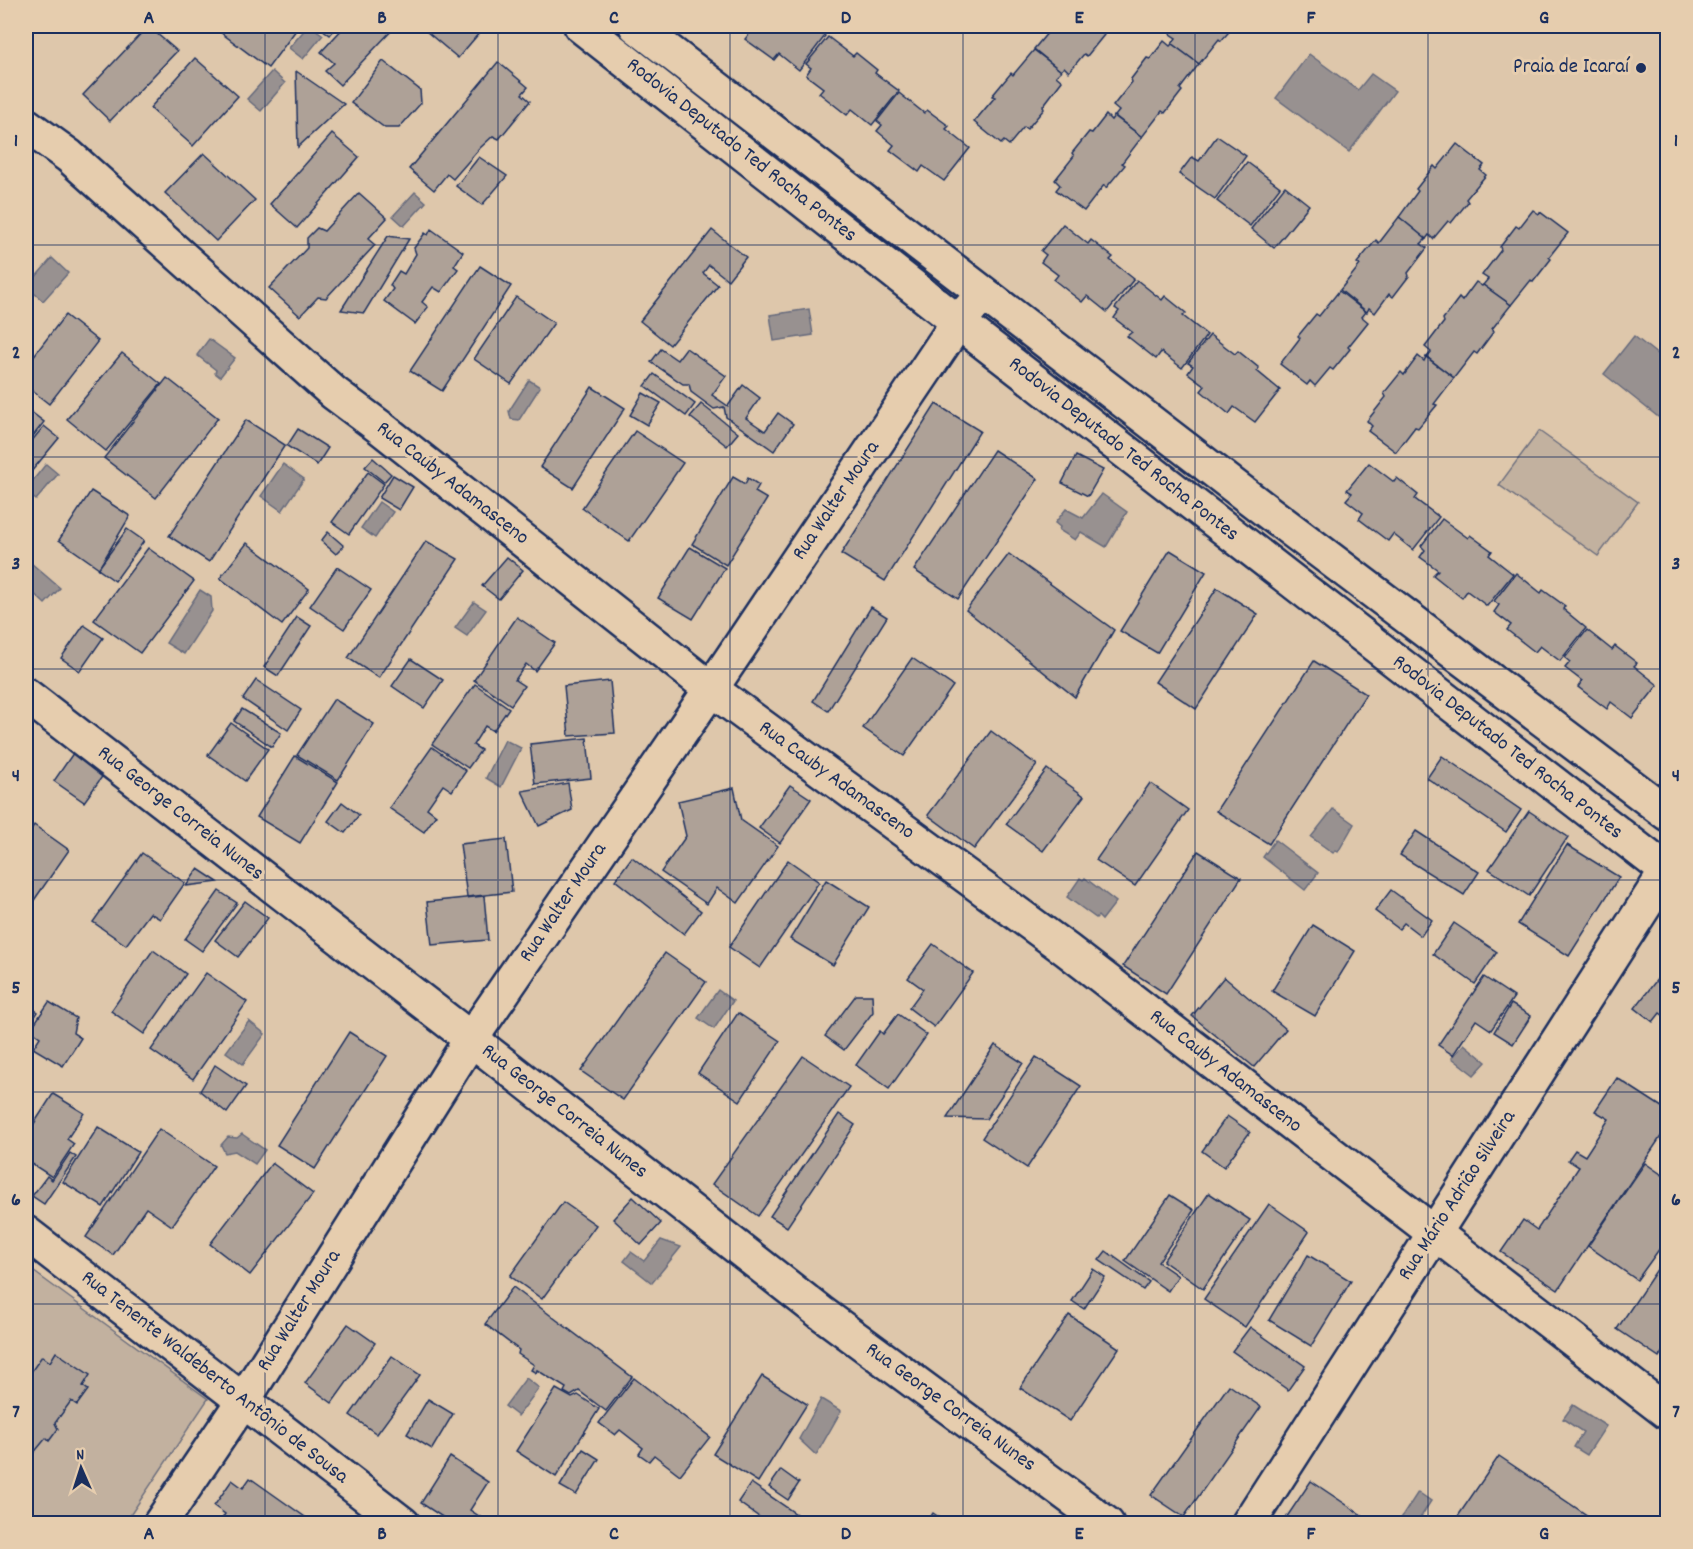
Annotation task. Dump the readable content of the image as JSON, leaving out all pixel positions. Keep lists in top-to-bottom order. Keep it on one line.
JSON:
{"streets":{"street":["Rodovia Deputado Ted Rocha Pontes","Rua Cauby Adamasceno","Rua Walter Moura","Rua George Correia Nunes","Rua Mário Adrião Silveira","Rua Tenente Waldeberto Antônio de Sousa"]},"crossings":[["Rodovia Deputado Ted Rocha Pontes","Rua Walter Moura"],["Rodovia Deputado Ted Rocha Pontes","Rua Mário Adrião Silveira"],["Rua Cauby Adamasceno","Rua Walter Moura"],["Rua Cauby Adamasceno","Rua Mário Adrião Silveira"],["Rua Walter Moura","Rua George Correia Nunes"],["Rua Walter Moura","Rua Tenente Waldeberto Antônio de Sousa"]],"places":["Praia de Icaraí"],"north":"top","grid":{"columns":["A","B","C","D","E","F","G"],"rows":["1","2","3","4","5","6","7"]}}
